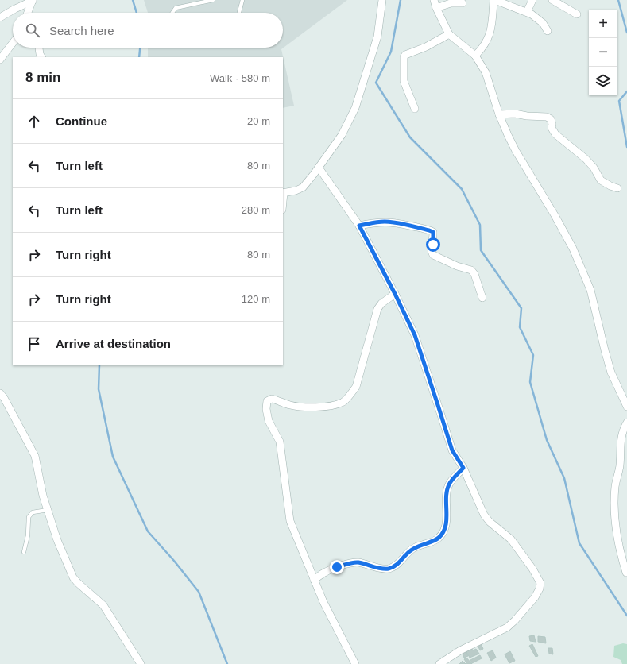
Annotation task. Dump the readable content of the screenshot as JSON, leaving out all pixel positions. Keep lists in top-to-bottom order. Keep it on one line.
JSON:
{"page":{"map_buttons":["+","−"],"search":"Search here","heading":["8 min","Walk · 580 m"],"list":[["Continue","20 m"],["Turn left","80 m"],["Turn left","280 m"],["Turn right","80 m"],["Turn right","120 m"],"Arrive at destination"]}}
